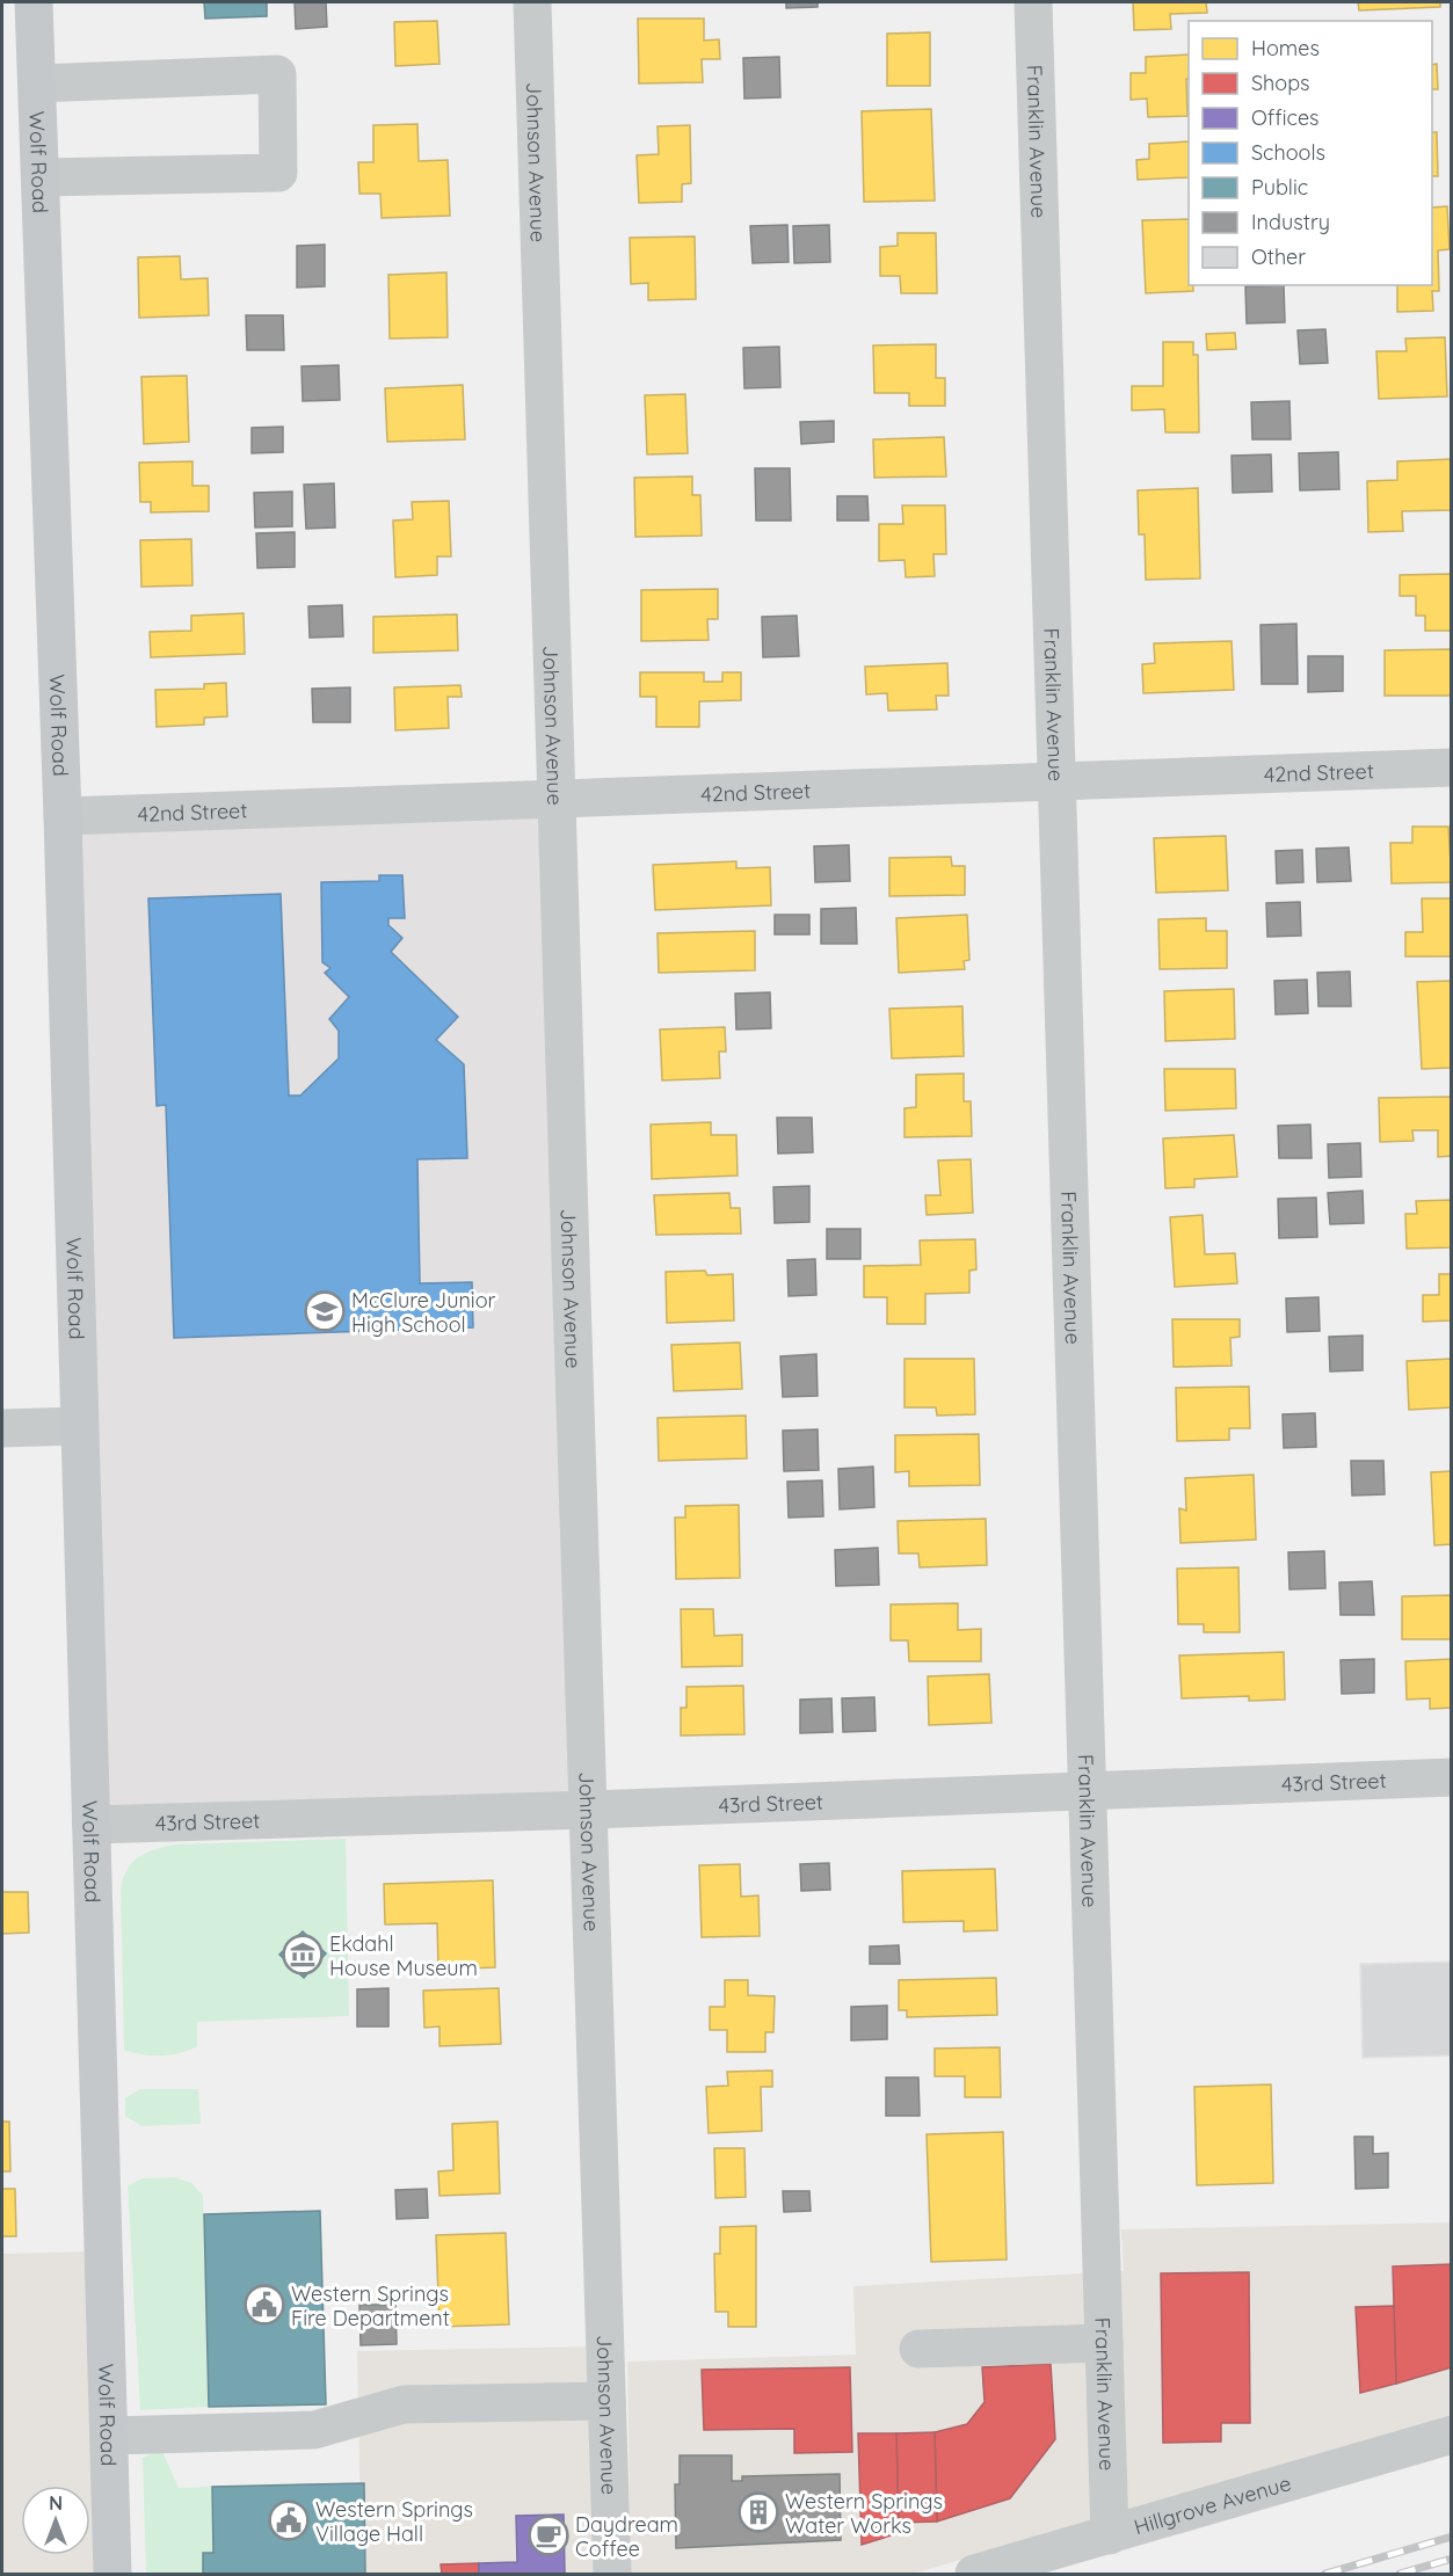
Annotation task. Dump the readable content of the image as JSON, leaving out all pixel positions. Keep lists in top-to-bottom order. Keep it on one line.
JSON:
{"streets":{"main road":["Wolf Road"],"street":["Franklin Avenue","Johnson Avenue","42nd Street","43rd Street","Hillgrove Avenue"]},"crossings":[["Franklin Avenue","42nd Street"],["Franklin Avenue","43rd Street"],["Franklin Avenue","Hillgrove Avenue"],["Wolf Road","42nd Street"],["Wolf Road","43rd Street"],["Johnson Avenue","42nd Street"],["Johnson Avenue","43rd Street"]],"places":{"school or university":["McClure Junior High School"],"museum":["Ekdahl House Museum"],"public building":["Western Springs Fire Department","Western Springs Village Hall"],"building":["Western Springs Water Works"],"cafe":["Daydream Coffee"]},"legend":["Homes","Shops","Offices","Schools","Public","Industry","Other"],"north":"top"}
